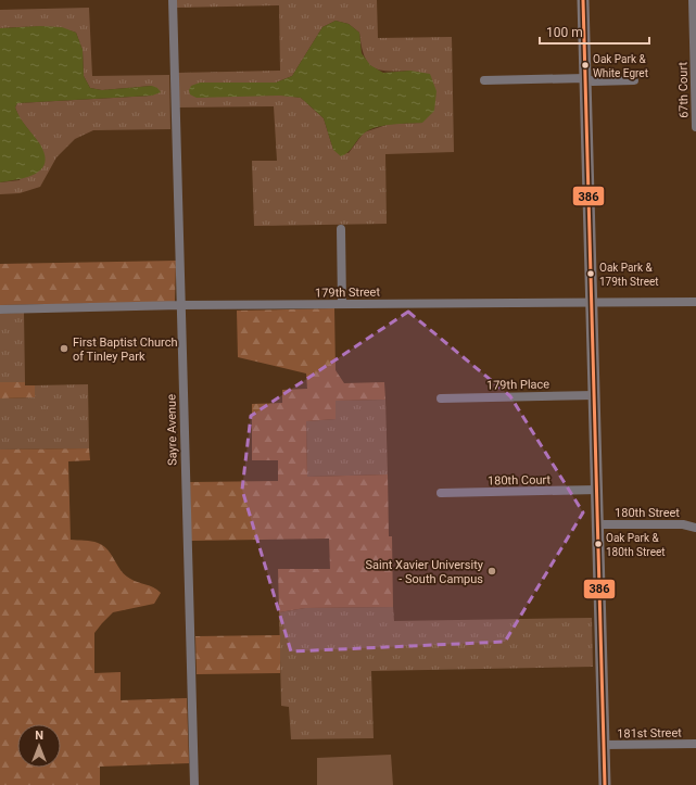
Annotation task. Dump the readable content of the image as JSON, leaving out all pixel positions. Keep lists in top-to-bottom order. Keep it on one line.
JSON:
{"streets":{"street":["67th Court","179th Street","179th Place","Sayre Avenue","180th Court","180th Street","181st Street"]},"crossings":[["179th Street","Sayre Avenue"]],"places":["Oak Park & White Egret","Oak Park & 179th Street","First Baptist Church of Tinley Park","Oak Park & 180th Street","Saint Xavier University - South Campus"],"lines":["transit line 386"],"scale_bar":"100 m","north":"top"}
